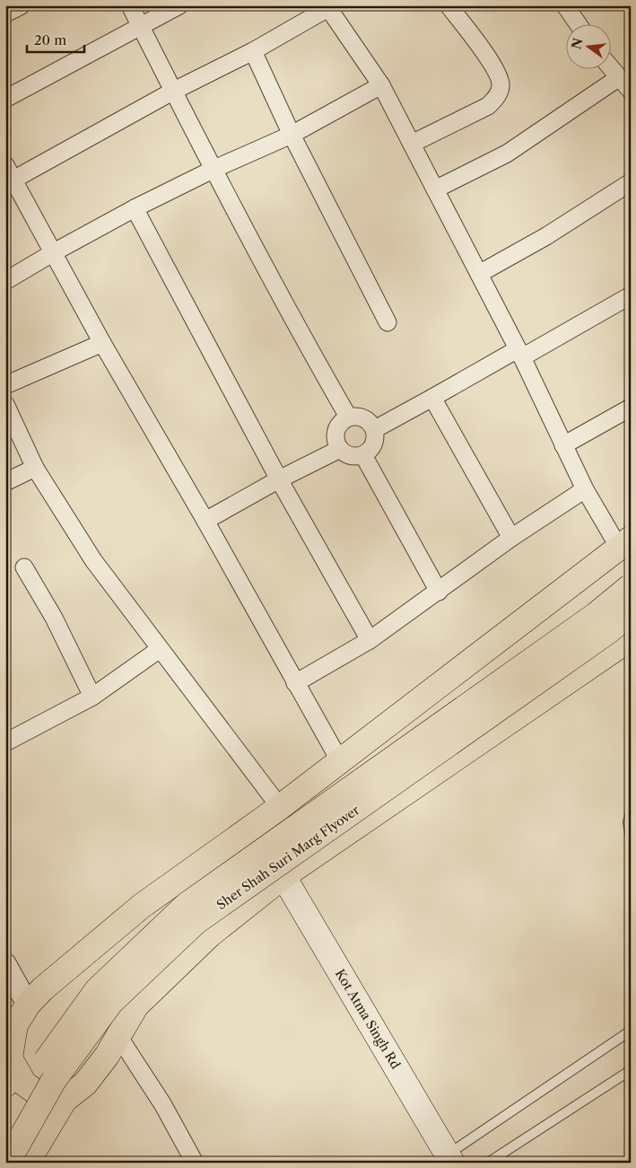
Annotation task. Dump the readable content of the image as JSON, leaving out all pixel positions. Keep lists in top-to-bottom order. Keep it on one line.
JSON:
{"streets":{"highway":["Sher Shah Suri Marg Flyover"],"main road":["Kot Atma Singh Rd"]},"scale_bar":"20 m","north":"left"}
